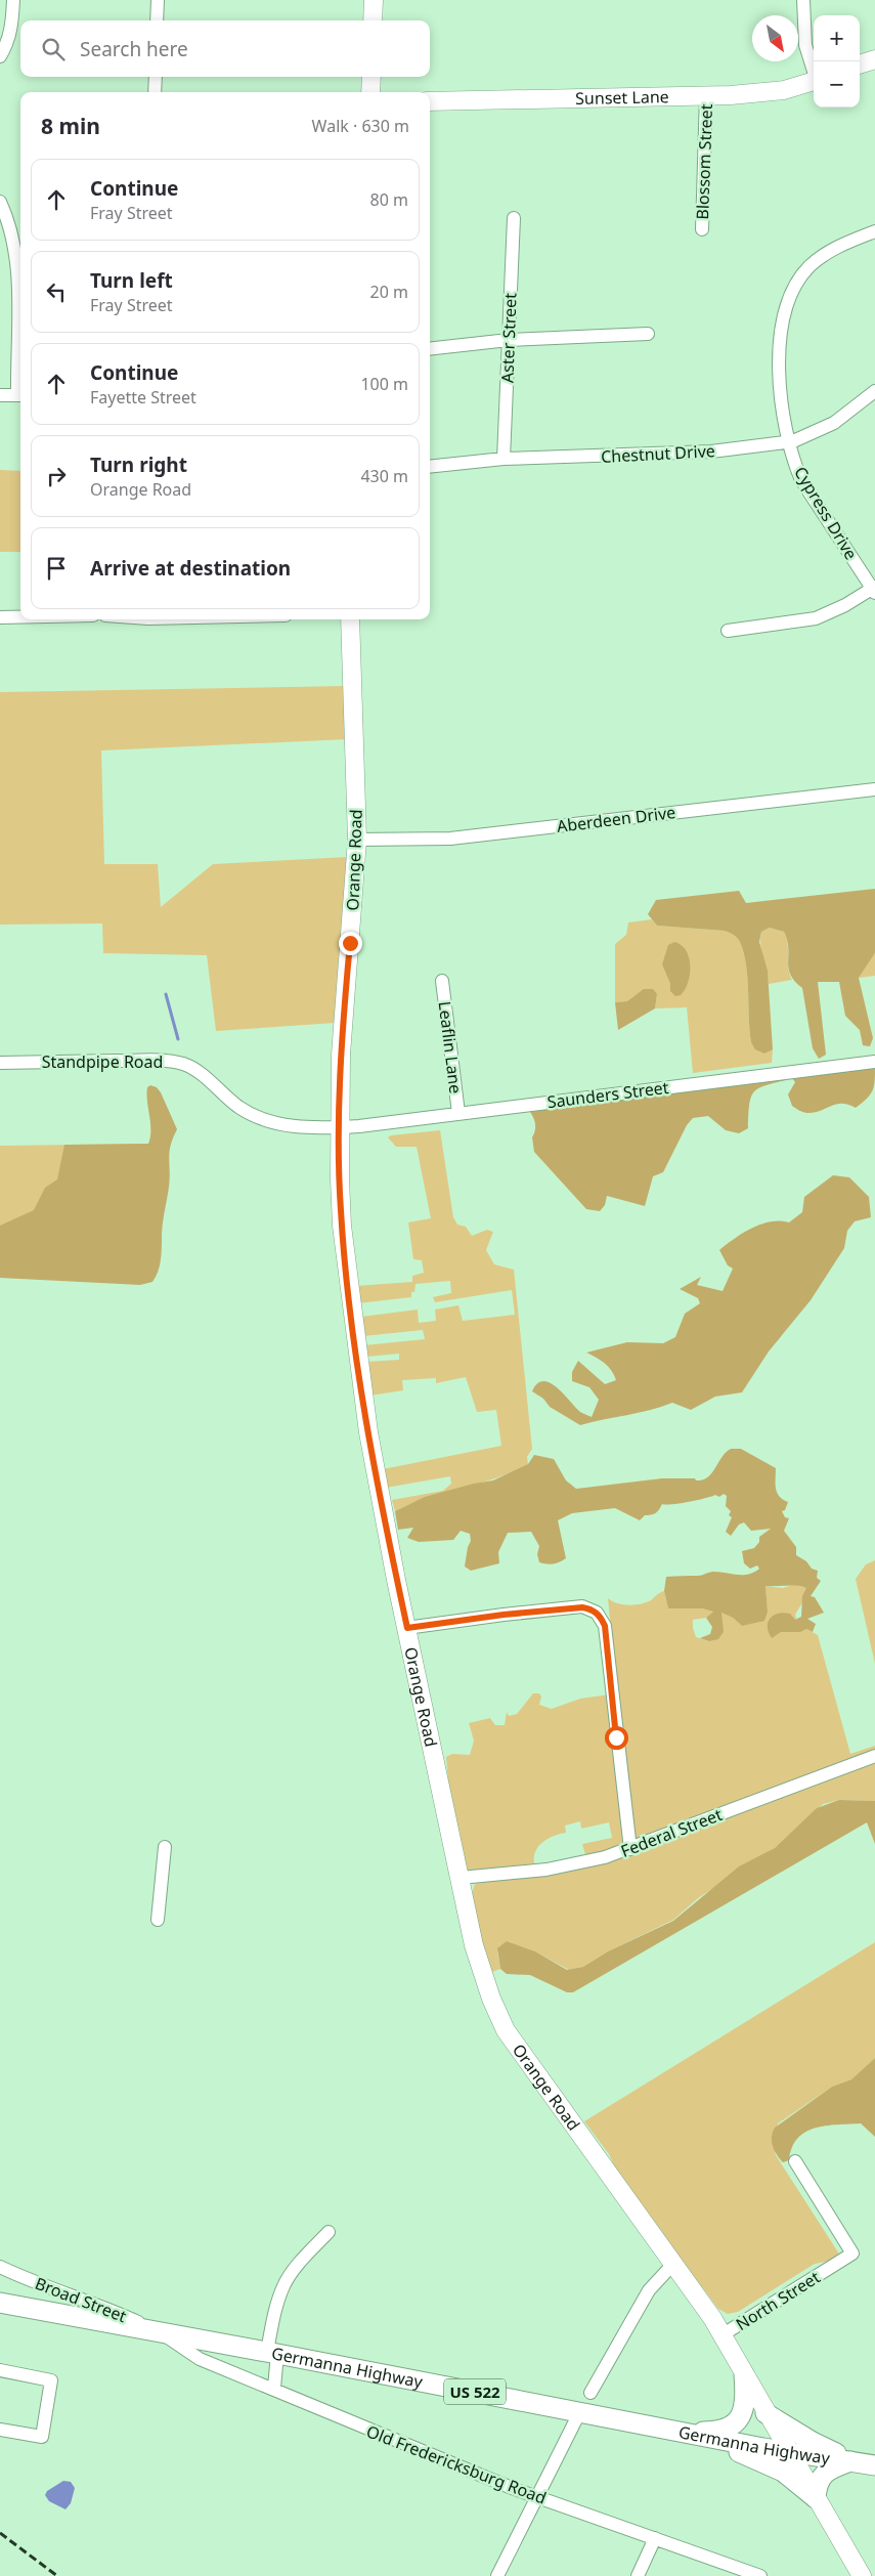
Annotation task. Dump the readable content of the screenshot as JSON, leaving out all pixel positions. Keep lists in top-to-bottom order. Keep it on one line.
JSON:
{"streets":{"main road":["Sunset Lane","Orange Road","Germanna Highway","US 522"],"street":["Blossom Street","Aster Street","Chestnut Drive","Cypress Drive","Aberdeen Drive","Leaflin Lane","Standpipe Road","Saunders Street","Federal Street","Broad Street","North Street","Old Fredericksburg Road"]},"crossings":[["Sunset Lane","Blossom Street"],["Aster Street","Chestnut Drive"],["Chestnut Drive","Cypress Drive"],["Aberdeen Drive","Orange Road"],["Orange Road","Standpipe Road"],["Orange Road","Saunders Street"],["Orange Road","Federal Street"],["Orange Road","North Street"],["Orange Road","Germanna Highway"],["Leaflin Lane","Saunders Street"],["Standpipe Road","Saunders Street"],["Broad Street","Germanna Highway"],["Broad Street","Old Fredericksburg Road"],["Germanna Highway","Old Fredericksburg Road"]],"north":"bottom right","page":{"map_buttons":["+","−"],"search":"Search here","heading":["8 min","Walk · 630 m"],"list":[["Continue","Fray Street","80 m"],["Turn left","Fray Street","20 m"],["Continue","Fayette Street","100 m"],["Turn right","Orange Road","430 m"],"Arrive at destination"]}}
